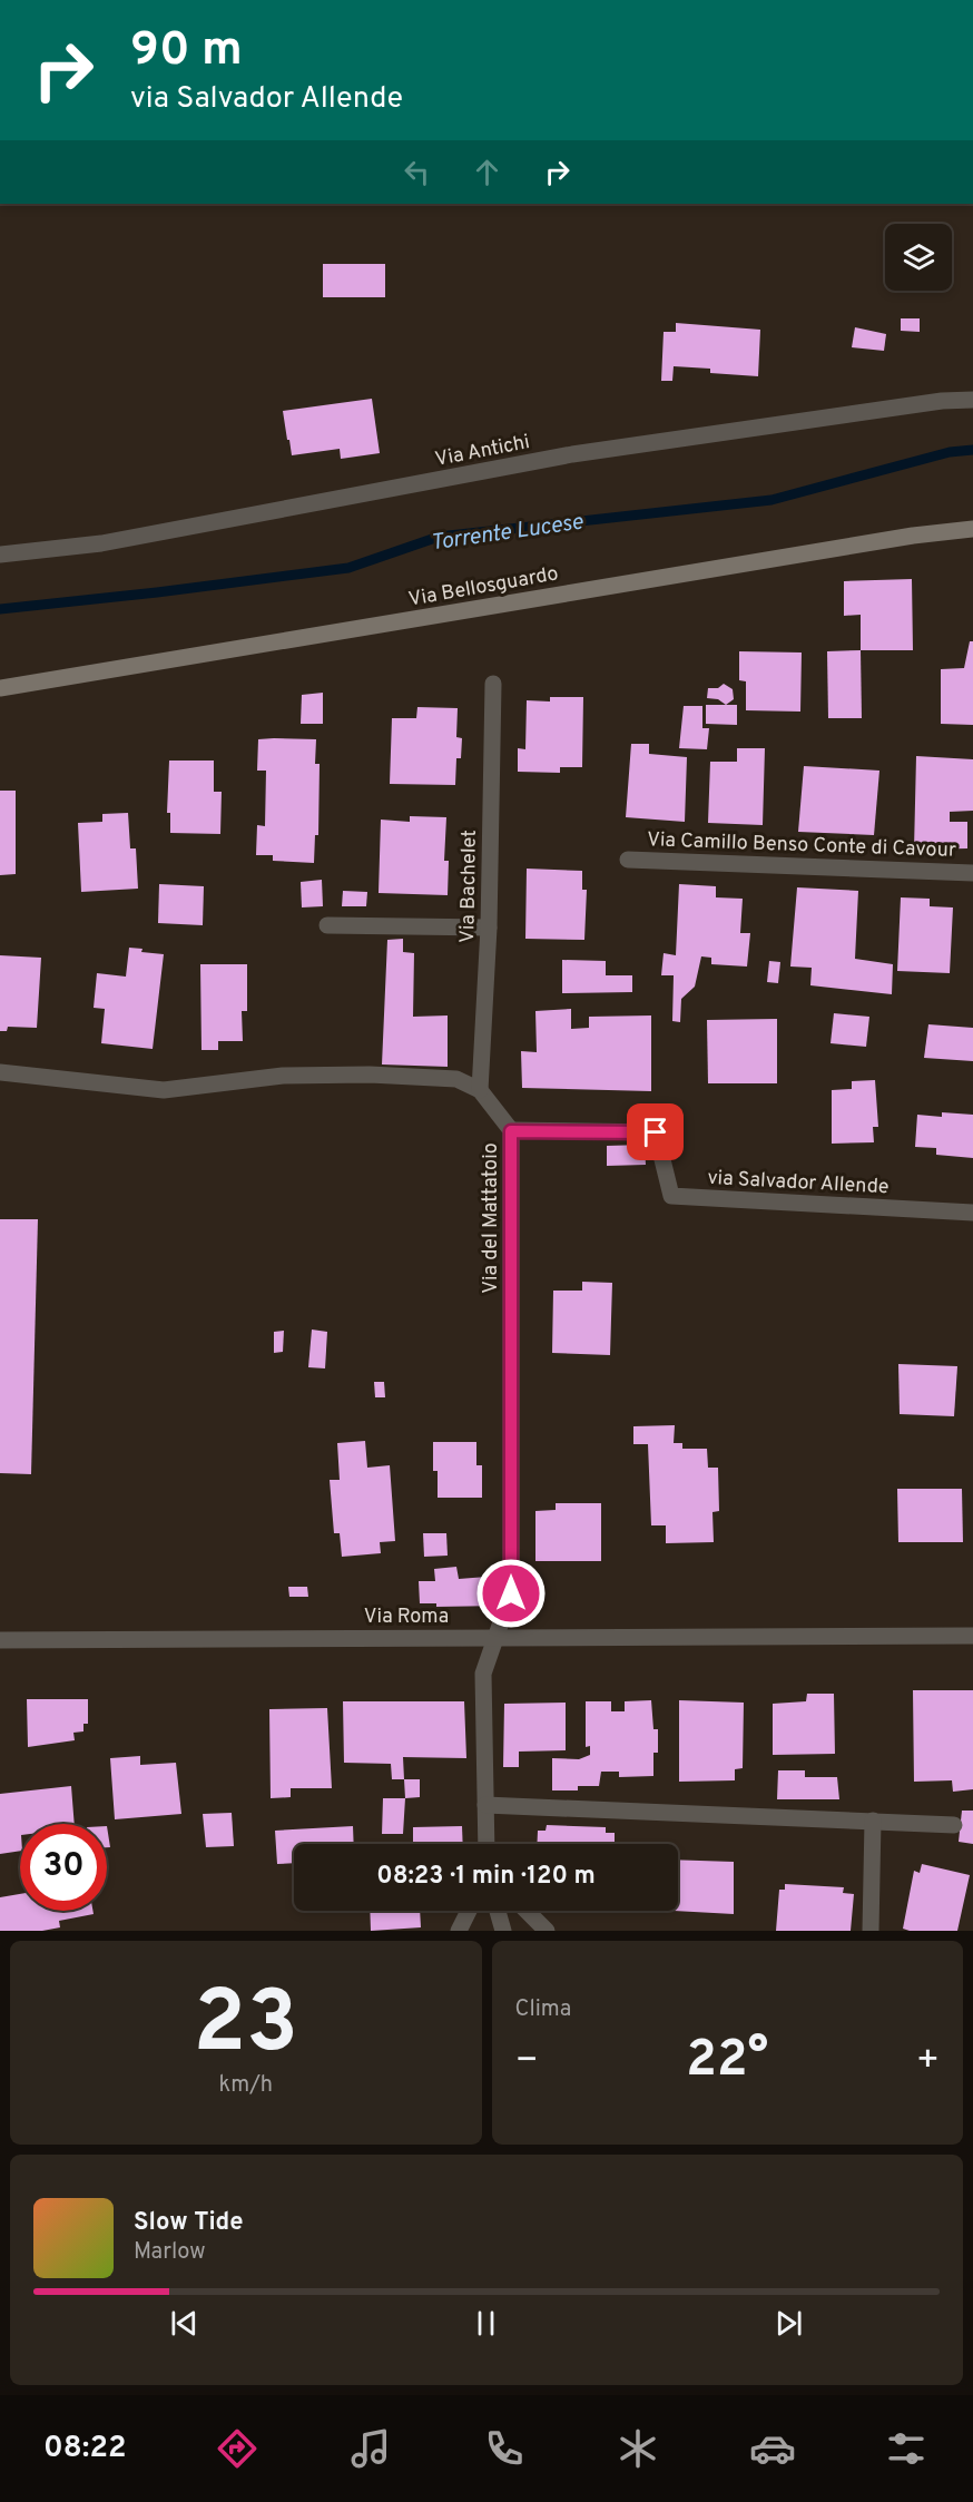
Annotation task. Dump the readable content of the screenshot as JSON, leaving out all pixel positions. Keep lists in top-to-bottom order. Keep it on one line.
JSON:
{"streets":{"main road":["Via Bellosguardo"],"street":["Via Antichi","Via Camillo Benso Conte di Cavour","Via Bachelet","via Salvador Allende","Via del Mattatoio","Via Roma"]},"crossings":[["Via Bachelet","Via del Mattatoio"],["via Salvador Allende","Via del Mattatoio"],["Via del Mattatoio","Via Roma"]],"water":["Torrente Lucese"],"page":{"turn":["90 m","via Salvador Allende"],"limit":"30","trip":"08:23 · 1 min · 120 m","tile":[["23","km/h"],"Clima"],"heat":["−","22°","+"],"song":["Slow Tide","Marlow"],"tabs":"08:22"}}
